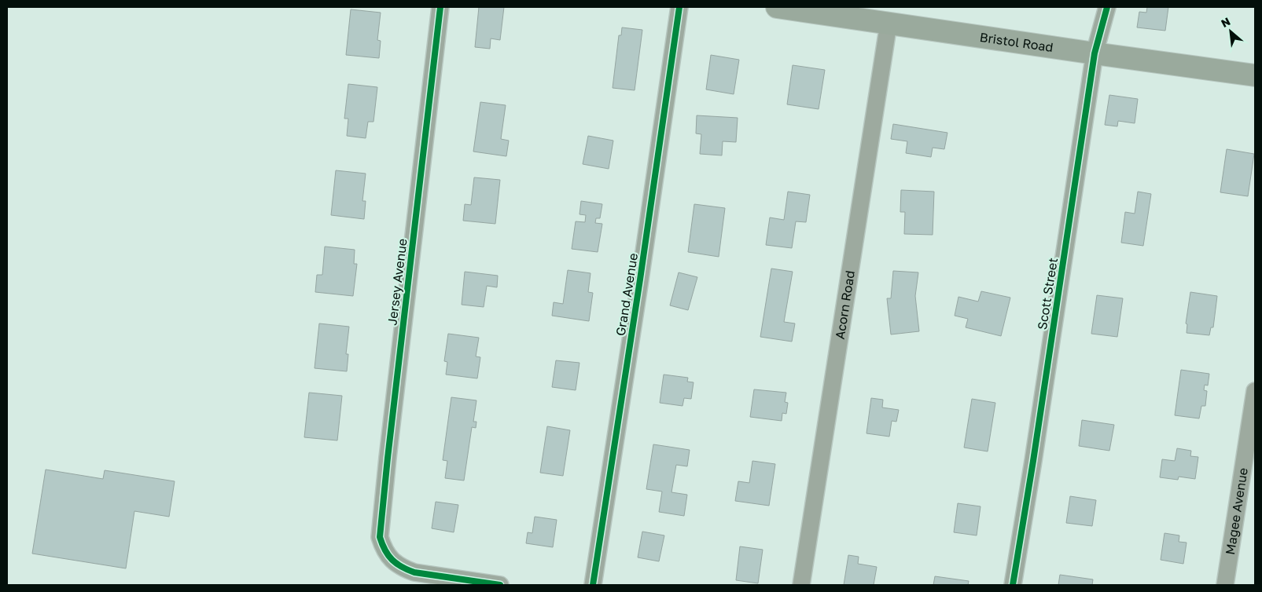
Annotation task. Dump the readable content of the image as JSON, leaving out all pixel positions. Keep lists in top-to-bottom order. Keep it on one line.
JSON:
{"streets":{"main road":["Bristol Road"],"street":["Jersey Avenue","Scott Street","Grand Avenue","Acorn Road","Magee Avenue"]},"crossings":[["Bristol Road","Scott Street"],["Bristol Road","Acorn Road"]],"north":"top left"}
